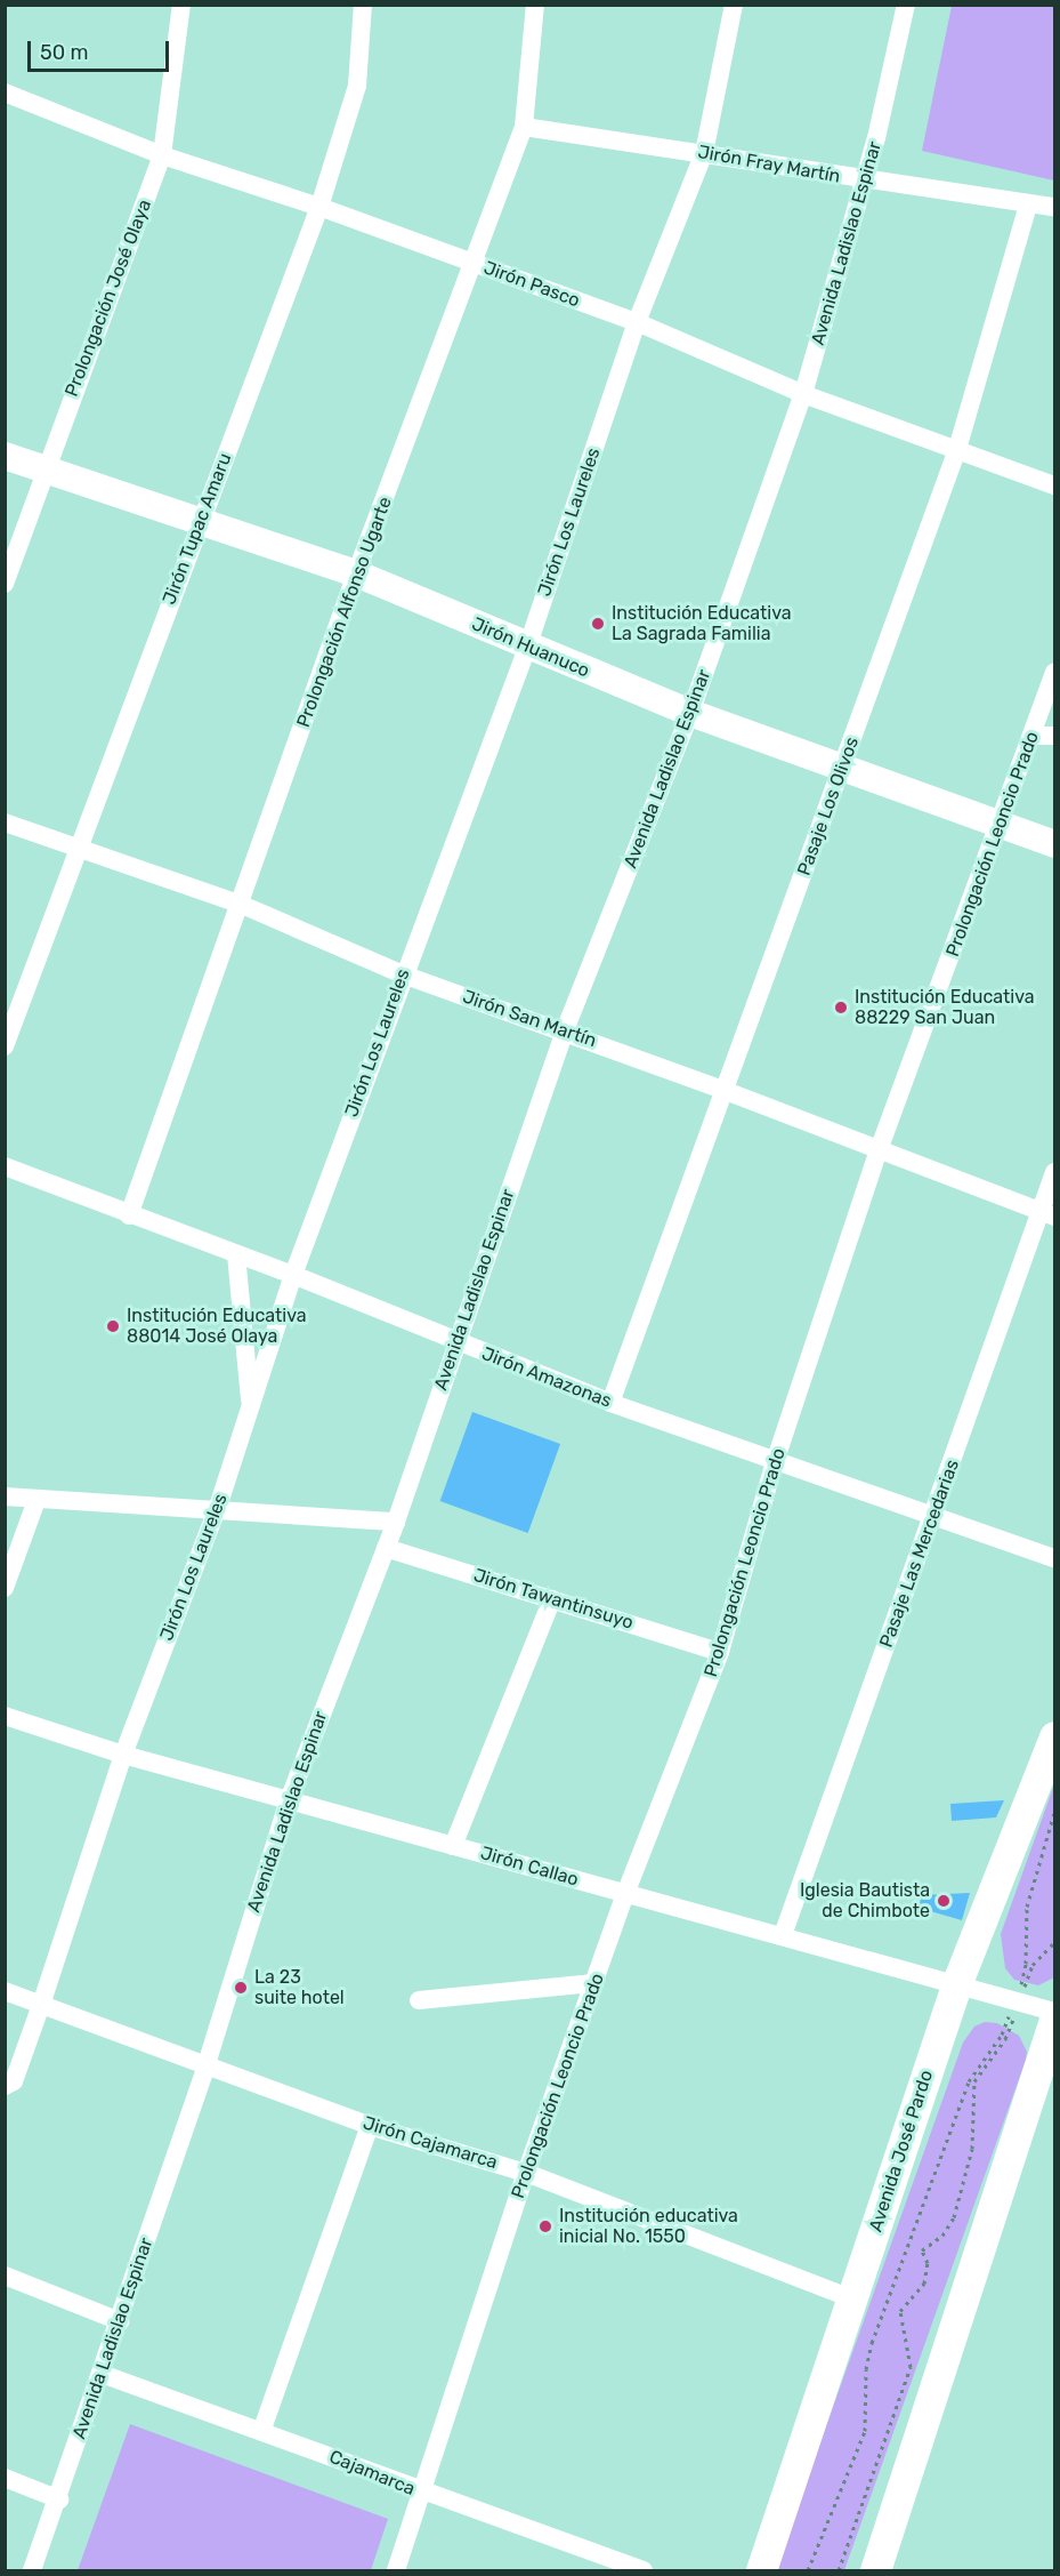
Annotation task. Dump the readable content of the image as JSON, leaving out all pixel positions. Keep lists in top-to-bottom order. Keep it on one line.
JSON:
{"streets":{"main road":["Jirón Huanuco","Avenida José Pardo"],"street":["Jirón Fray Martín","Avenida Ladislao Espinar","Jirón Pasco","Prolongación José Olaya","Jirón Los Laureles","Jirón Tupac Amaru","Prolongación Alfonso Ugarte","Pasaje Los Olivos","Prolongación Leoncio Prado","Jirón San Martín","Jirón Amazonas","Pasaje Las Mercedarias","Jirón Tawantinsuyo","Jirón Callao","Jirón Cajamarca","Cajamarca"]},"crossings":[["Jirón Fray Martín","Avenida Ladislao Espinar"],["Jirón Fray Martín","Jirón Los Laureles"],["Jirón Fray Martín","Prolongación Alfonso Ugarte"],["Jirón Fray Martín","Pasaje Los Olivos"],["Avenida Ladislao Espinar","Jirón Pasco"],["Avenida Ladislao Espinar","Jirón Huanuco"],["Avenida Ladislao Espinar","Jirón San Martín"],["Avenida Ladislao Espinar","Jirón Amazonas"],["Avenida Ladislao Espinar","Jirón Tawantinsuyo"],["Avenida Ladislao Espinar","Jirón Callao"],["Avenida Ladislao Espinar","Jirón Cajamarca"],["Avenida Ladislao Espinar","Cajamarca"],["Jirón Pasco","Prolongación José Olaya"],["Jirón Pasco","Jirón Los Laureles"],["Jirón Pasco","Jirón Tupac Amaru"],["Jirón Pasco","Prolongación Alfonso Ugarte"],["Jirón Pasco","Pasaje Los Olivos"],["Prolongación José Olaya","Jirón Huanuco"],["Jirón Los Laureles","Jirón Huanuco"],["Jirón Los Laureles","Jirón San Martín"],["Jirón Los Laureles","Jirón Amazonas"],["Jirón Los Laureles","Jirón Callao"],["Jirón Los Laureles","Jirón Cajamarca"],["Jirón Tupac Amaru","Jirón Huanuco"],["Jirón Tupac Amaru","Jirón San Martín"],["Prolongación Alfonso Ugarte","Jirón Huanuco"],["Prolongación Alfonso Ugarte","Jirón San Martín"],["Prolongación Alfonso Ugarte","Jirón Amazonas"],["Jirón Huanuco","Pasaje Los Olivos"],["Jirón Huanuco","Prolongación Leoncio Prado"],["Pasaje Los Olivos","Jirón San Martín"],["Pasaje Los Olivos","Jirón Amazonas"],["Prolongación Leoncio Prado","Jirón San Martín"],["Prolongación Leoncio Prado","Jirón Amazonas"],["Prolongación Leoncio Prado","Jirón Tawantinsuyo"],["Prolongación Leoncio Prado","Jirón Callao"],["Prolongación Leoncio Prado","Jirón Cajamarca"],["Prolongación Leoncio Prado","Cajamarca"],["Jirón San Martín","Pasaje Las Mercedarias"],["Jirón Amazonas","Pasaje Las Mercedarias"],["Pasaje Las Mercedarias","Jirón Callao"],["Jirón Callao","Avenida José Pardo"],["Jirón Cajamarca","Avenida José Pardo"]],"places":["Institución Educativa La Sagrada Familia","Institución Educativa 88229 San Juan","Institución Educativa 88014 José Olaya","Iglesia Bautista de Chimbote","La 23 suite hotel","Institución educativa inicial No. 1550"],"scale_bar":"50 m"}
